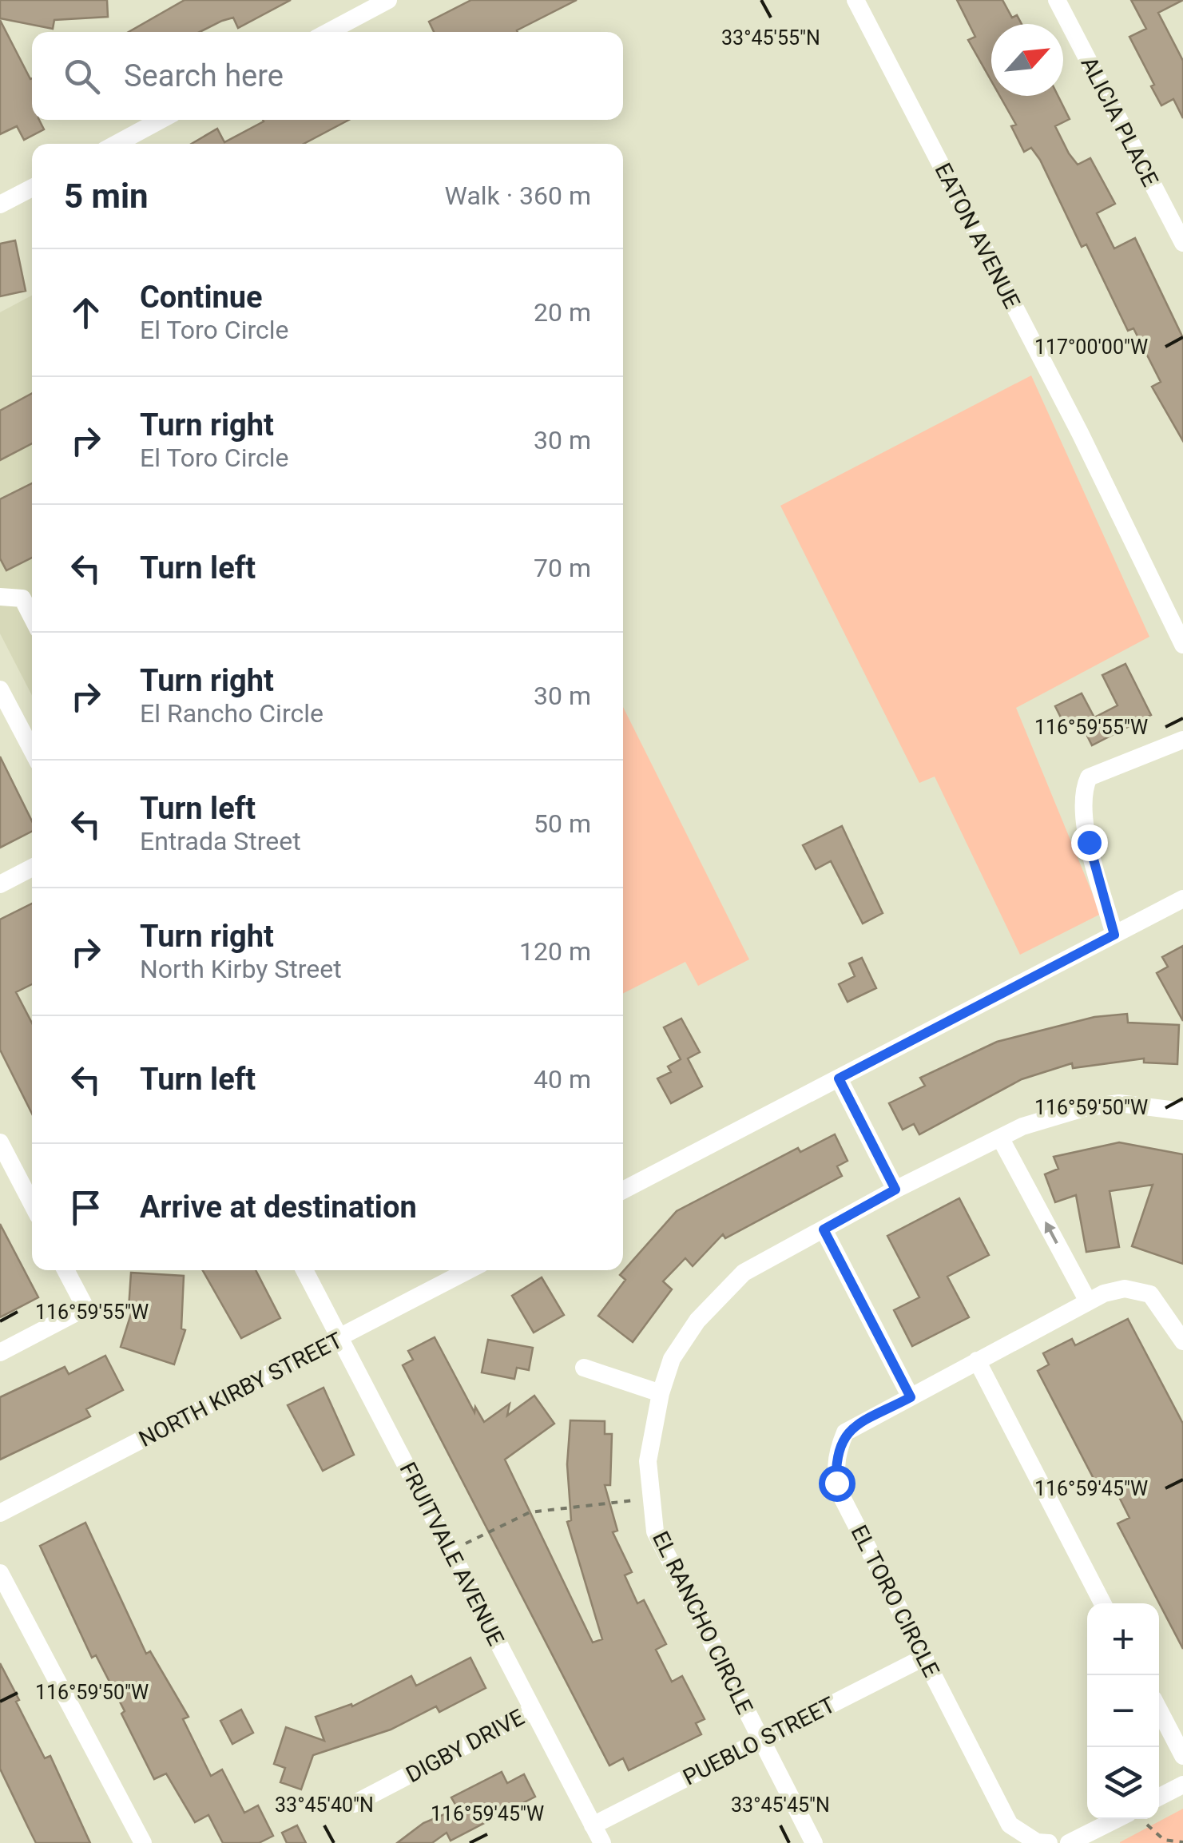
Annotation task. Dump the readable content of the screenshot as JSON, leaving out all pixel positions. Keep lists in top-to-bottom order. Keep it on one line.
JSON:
{"streets":{"street":["ALICIA PLACE","EATON AVENUE","NORTH KIRBY STREET","FRUITVALE AVENUE","EL TORO CIRCLE","EL RANCHO CIRCLE","PUEBLO STREET","DIGBY DRIVE"]},"crossings":[["NORTH KIRBY STREET","FRUITVALE AVENUE"],["FRUITVALE AVENUE","PUEBLO STREET"],["FRUITVALE AVENUE","DIGBY DRIVE"],["EL TORO CIRCLE","PUEBLO STREET"],["EL RANCHO CIRCLE","PUEBLO STREET"]],"north":"top right","page":{"search":"Search here","heading":["5 min","Walk · 360 m"],"list":[["Continue","El Toro Circle","20 m"],["Turn right","El Toro Circle","30 m"],["Turn left","70 m"],["Turn right","El Rancho Circle","30 m"],["Turn left","Entrada Street","50 m"],["Turn right","North Kirby Street","120 m"],["Turn left","40 m"],"Arrive at destination"],"map_buttons":["+","−"]},"coordinates":["33°45'55\"N","117°00'00\"W","116°59'55\"W","116°59'50\"W","116°59'45\"W","33°45'40\"N","33°45'45\"N"]}
